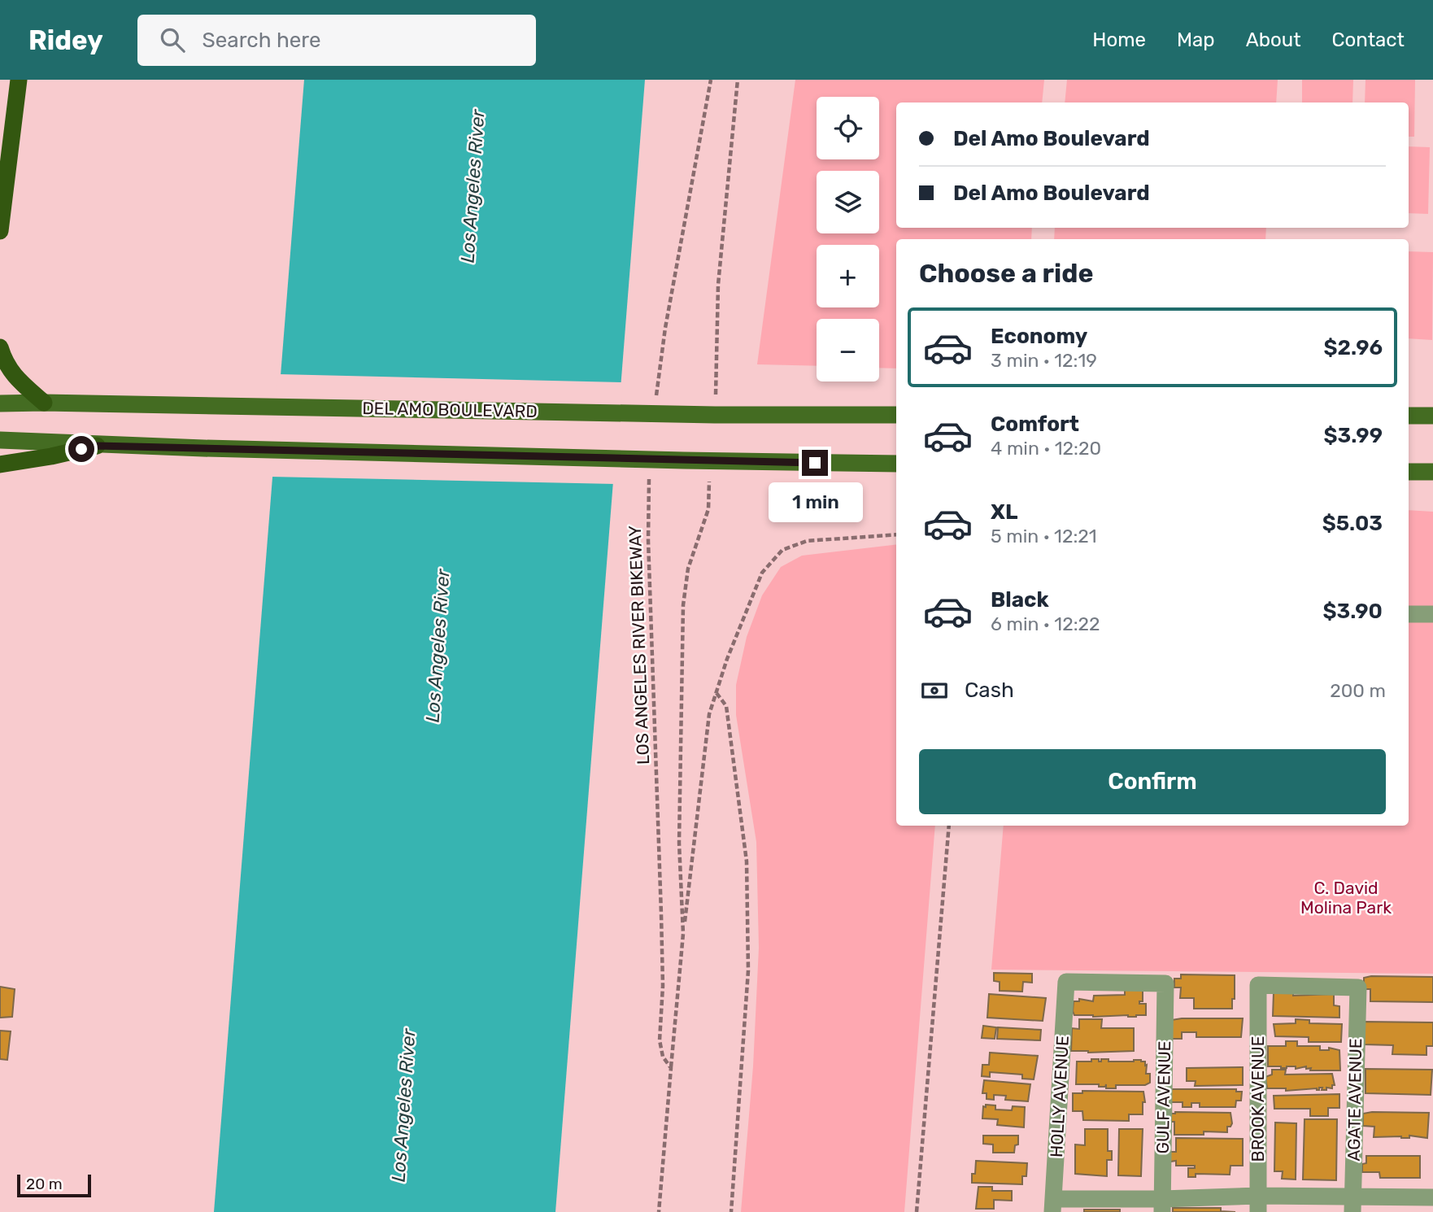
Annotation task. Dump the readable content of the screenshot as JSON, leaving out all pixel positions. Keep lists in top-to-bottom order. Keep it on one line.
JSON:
{"streets":{"main road":["DEL AMO BOULEVARD"],"lane":["HOLLY AVENUE","GULF AVENUE","BROOK AVENUE","AGATE AVENUE"],"path":["LOS ANGELES RIVER BIKEWAY"]},"crossings":[["HOLLY AVENUE","GULF AVENUE"],["BROOK AVENUE","AGATE AVENUE"]],"water":["Los Angeles River"],"parks":["C. David Molina Park"],"scale_bar":"20 m","page":{"header":"Ridey","search":"Search here","nav":["Home","Map","About","Contact"],"map_buttons":["+","−"],"banner":["Del Amo Boulevard","Del Amo Boulevard"],"heading":"Choose a ride","list":[{"name":"Economy","note":"3 min · 12:19","value":"$2.96"},{"name":"Comfort","note":"4 min · 12:20","value":"$3.99"},{"name":"XL","note":"5 min · 12:21","value":"$5.03"},{"name":"Black","note":"6 min · 12:22","value":"$3.90"}],"bubble":"1 min","pay":["Cash","200 m"],"buttons":"Confirm","scale":"20 m"}}
